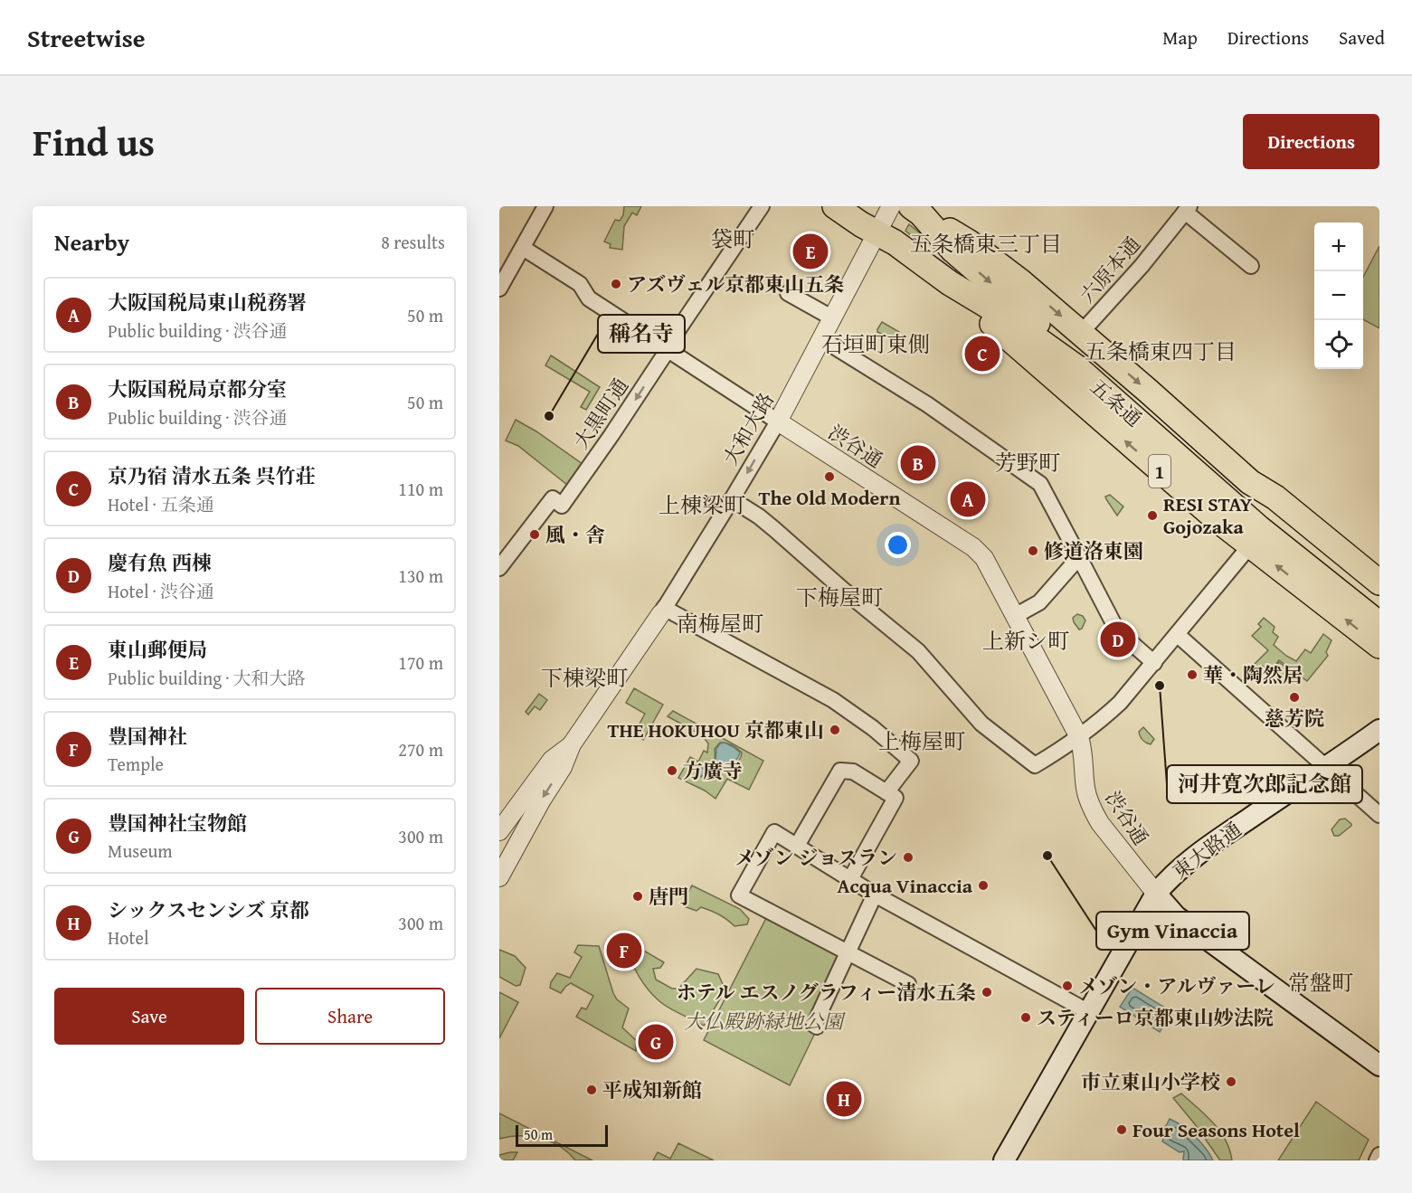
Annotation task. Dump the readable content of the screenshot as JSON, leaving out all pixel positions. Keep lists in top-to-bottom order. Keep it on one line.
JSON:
{"streets":{"highway":["五条通","1"],"main road":["東大路通"],"street":["六原本通","大黒町通","大和大路","渋谷通"]},"crossings":[["六原本通","1"],["五条通","大和大路"],["五条通","1"],["大黒町通","渋谷通"],["大和大路","渋谷通"],["渋谷通","東大路通"]],"one_way":["大黒町通"],"districts":["袋町","五条橋東三丁目","石垣町東側","五条橋東四丁目","芳野町","上棟梁町","下梅屋町","南梅屋町","上新シ町","下棟梁町","上梅屋町","常盤町"],"parks":["大仏殿跡緑地公園"],"places":["アズヴェル京都東山五条","稱名寺","The Old Modern","RESI STAY Gojozaka","風・舎","修道洛東園","華・陶然居","河井寛次郎記念館","慈芳院","THE HOKUHOU 京都東山","方廣寺","Gym Vinaccia","メゾン ジョスラン","Acqua Vinaccia","唐門","メゾン・アルヴァーレ","ホテル エスノグラフィー清水五条","スティーロ京都東山妙法院","市立東山小学校","平成知新館","Four Seasons Hotel"],"scale_bar":"50 m","page":{"header":"Streetwise","nav":["Map","Directions","Saved"],"title":"Find us","buttons":["Directions",["Save","Share"]],"heading":["Nearby","8 results"],"map_buttons":["+","−"],"pins":["E","C","B","A","D","F","G","H"],"list":[{"mark":"A","name":"大阪国税局東山税務署","note":"Public building · 渋谷通","value":"50 m"},{"mark":"B","name":"大阪国税局京都分室","note":"Public building · 渋谷通","value":"50 m"},{"mark":"C","name":"京乃宿 清水五条 呉竹荘","note":"Hotel · 五条通","value":"110 m"},{"mark":"D","name":"慶有魚 西棟","note":"Hotel · 渋谷通","value":"130 m"},{"mark":"E","name":"東山郵便局","note":"Public building · 大和大路","value":"170 m"},{"mark":"F","name":"豊国神社","note":"Temple","value":"270 m"},{"mark":"G","name":"豊国神社宝物館","note":"Museum","value":"300 m"},{"mark":"H","name":"シックスセンシズ 京都","note":"Hotel","value":"300 m"}],"scale":"50 m"}}
